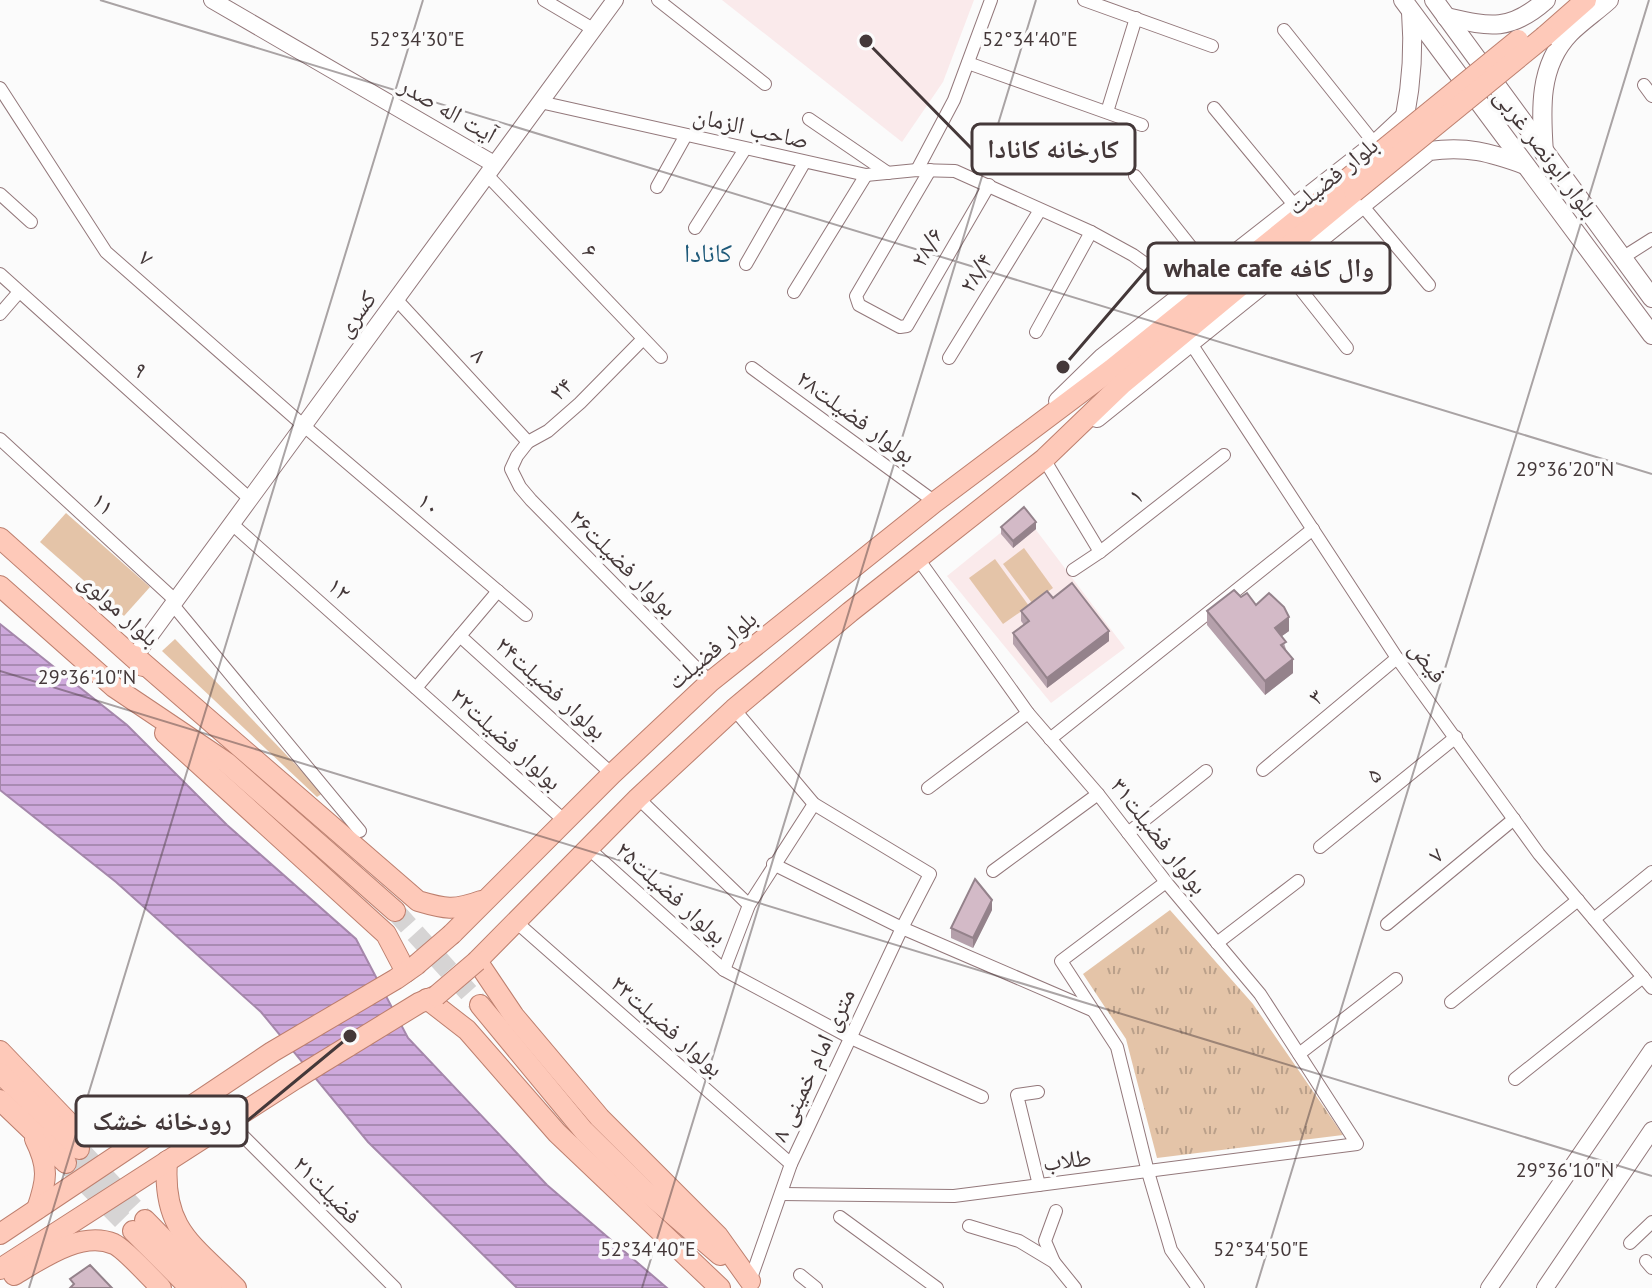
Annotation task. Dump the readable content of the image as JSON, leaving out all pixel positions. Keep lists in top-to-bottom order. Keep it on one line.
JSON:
{"streets":{"main road":["بلوار ابونصر غربی","بلوار فضیلت","بلوار مولوی"],"street":["آیت اله صدر","صاحب الزمان","۲۸/۶","۶","۷","۲۸/۴","کسری","۸","۹","۲۴","بولوار فضیلت۲۸","۱","۱۱","۱۰","بولوار فضیلت۲۶","۱۲","فیض","بولوار فضیلت۲۴","۳","بولوار فضیلت۲۲","۵","بولوار فضیلت۳۱","بولوار فضیلت۲۵","بولوار فضیلت۲۳","۸ متری امام خمینی","طلاب","فضیلت۲۱"]},"crossings":[["آیت اله صدر","۶"],["آیت اله صدر","کسری"],["صاحب الزمان","۲۸/۶"],["صاحب الزمان","کسری"],["بلوار فضیلت","بولوار فضیلت۲۸"],["بلوار فضیلت","بولوار فضیلت۲۶"],["بلوار فضیلت","فیض"],["بلوار فضیلت","بولوار فضیلت۲۴"],["بلوار فضیلت","بولوار فضیلت۲۲"],["بلوار فضیلت","بولوار فضیلت۳۱"],["بلوار فضیلت","بولوار فضیلت۲۵"],["بلوار فضیلت","بولوار فضیلت۲۳"],["بلوار فضیلت","فضیلت۲۱"],["۶","کسری"],["۶","۲۴"],["۷","کسری"],["۷","۱۰"],["۷","فیض"],["کسری","۸"],["کسری","۹"],["کسری","۱۱"],["کسری","۱۰"],["کسری","۱۲"],["کسری","بلوار مولوی"],["۸","۲۴"],["۲۴","بولوار فضیلت۲۶"],["۱۲","بولوار فضیلت۲۲"],["فیض","۳"],["فیض","۵"],["بولوار فضیلت۳۱","طلاب"],["بولوار فضیلت۲۵","۸ متری امام خمینی"],["بولوار فضیلت۲۳","۸ متری امام خمینی"],["۸ متری امام خمینی","طلاب"]],"districts":["کانادا"],"places":["کارخانه کانادا","whale cafe وال کافه","رودخانه خشک"],"coordinates":["52°34'30\"E","52°34'40\"E","29°36'20\"N","29°36'10\"N","52°34'50\"E"]}
